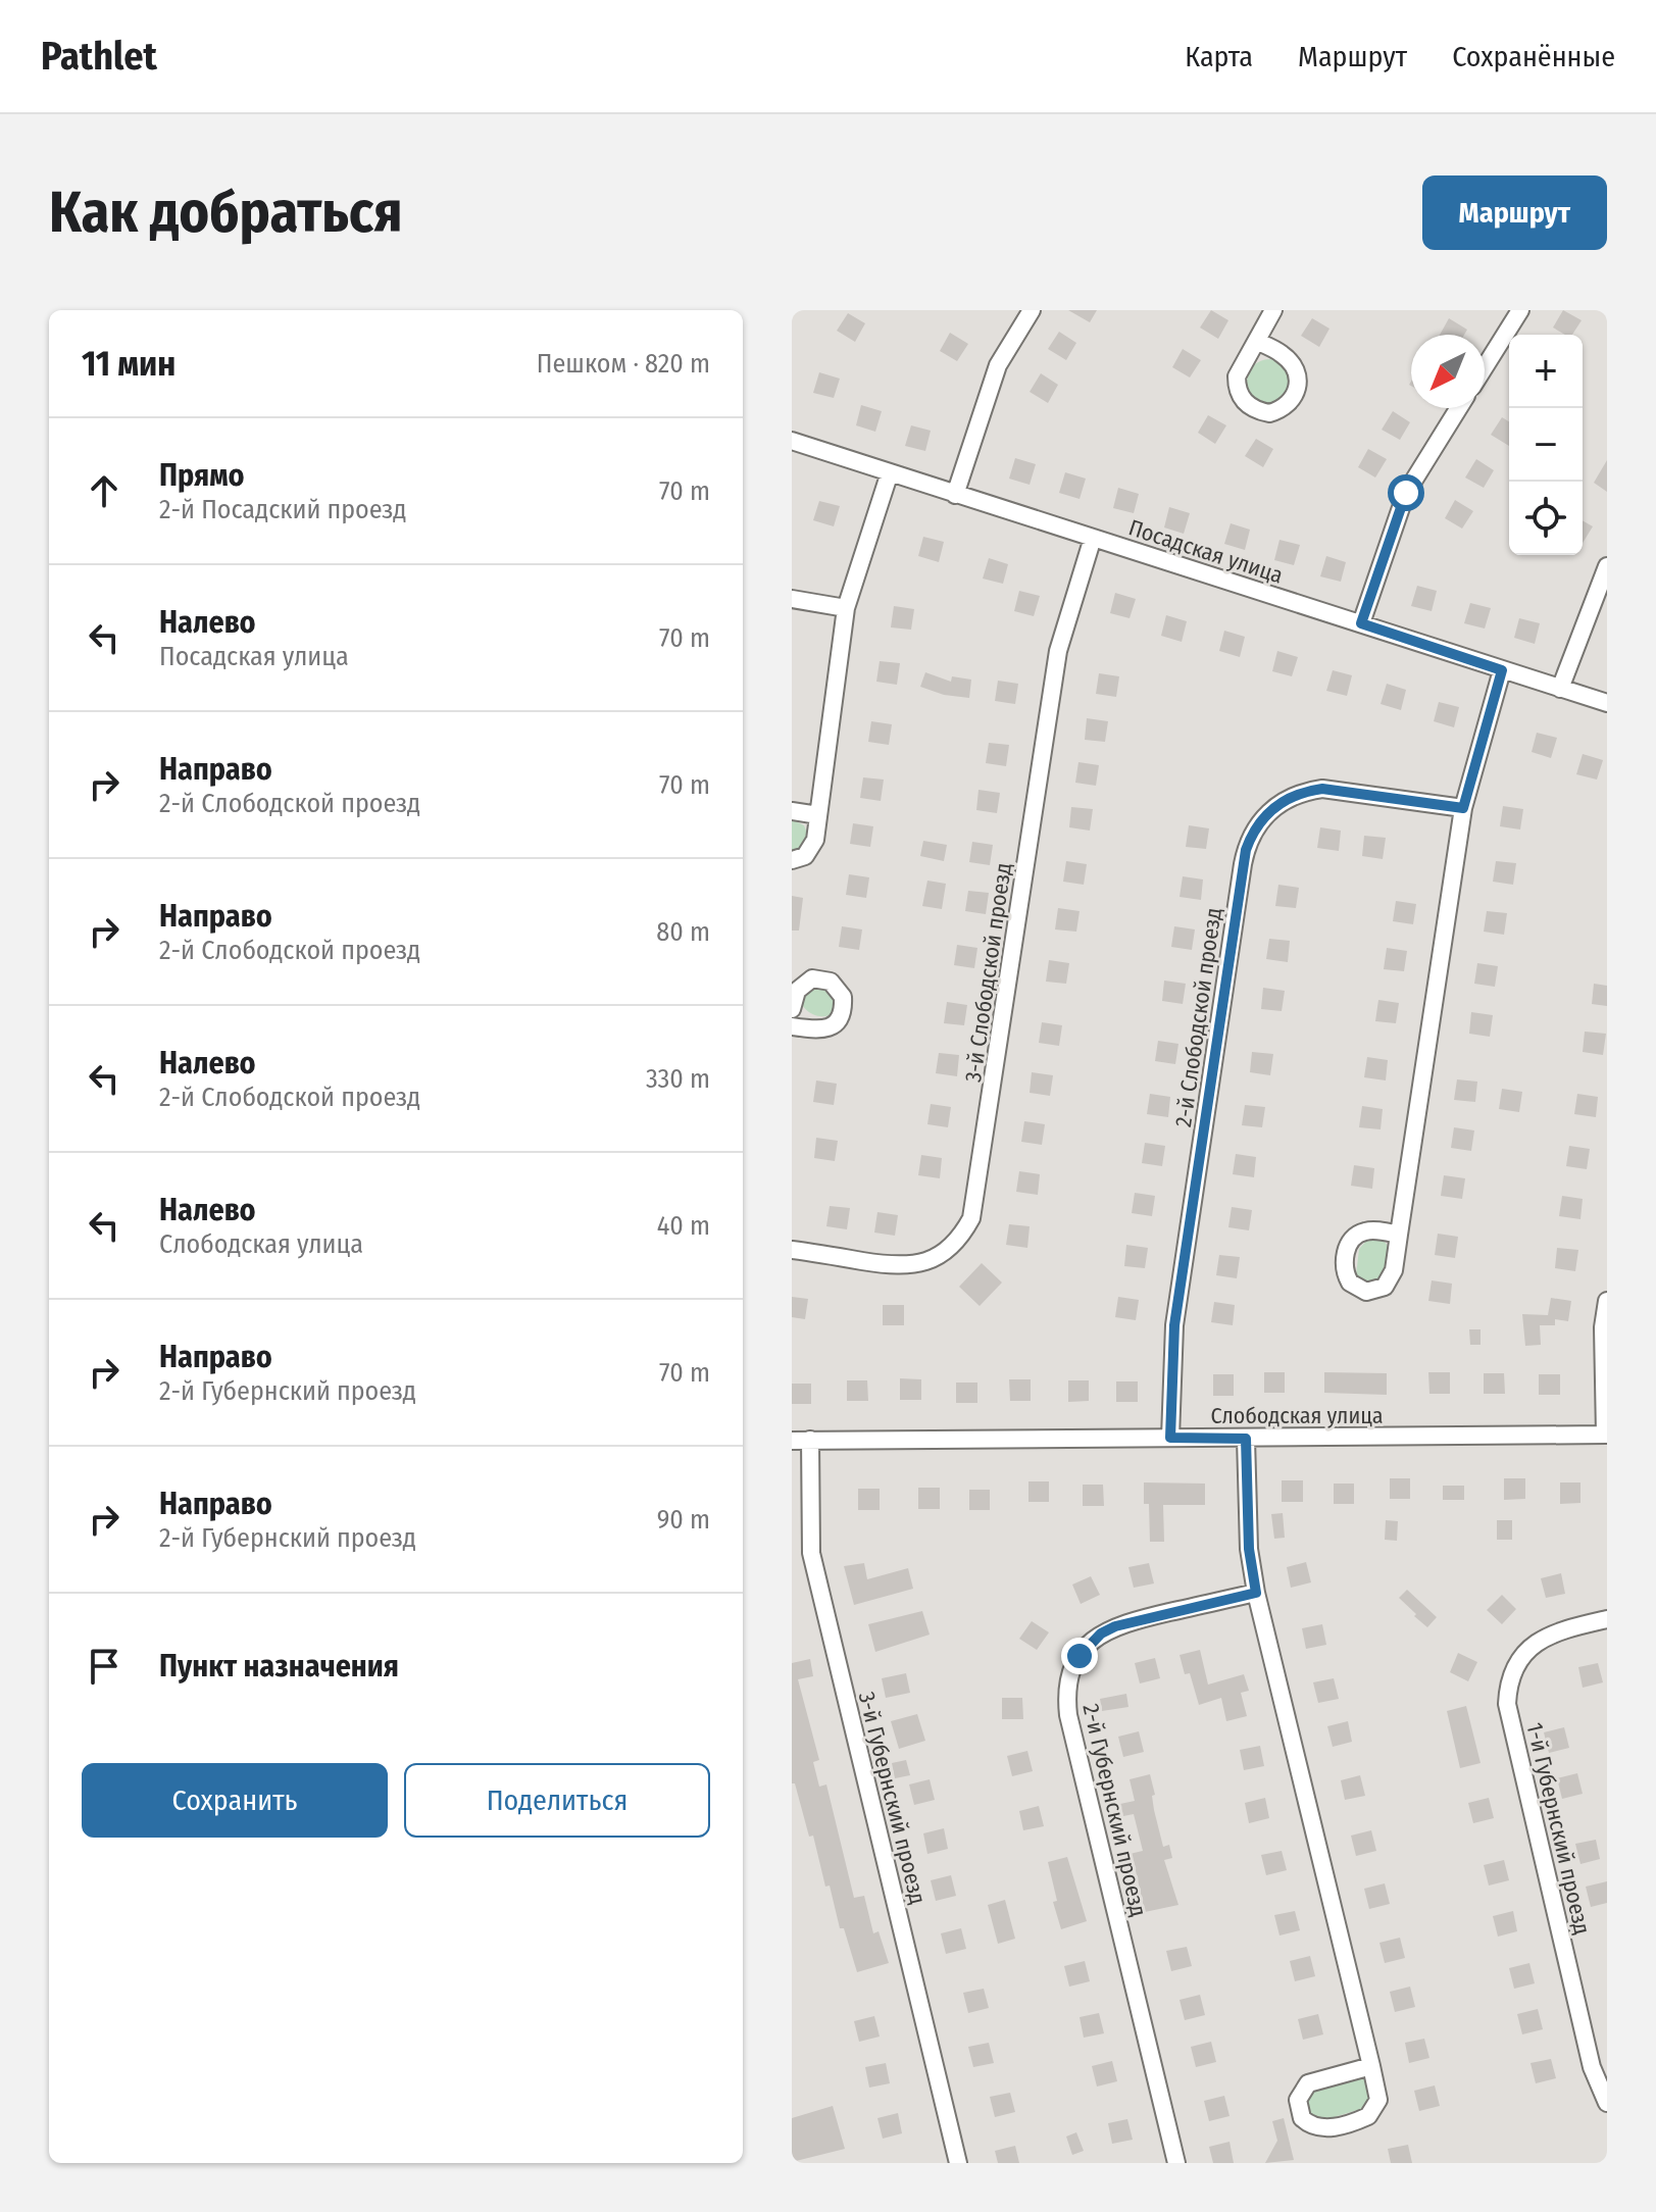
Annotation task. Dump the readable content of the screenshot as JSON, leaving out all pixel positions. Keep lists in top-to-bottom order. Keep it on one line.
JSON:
{"streets":{"street":["Посадская улица","3-й Слободской проезд","2-й Слободской проезд","Слободская улица","3-й Губернский проезд","2-й Губернский проезд","1-й Губернский проезд"]},"crossings":[["Посадская улица","3-й Слободской проезд"],["2-й Слободской проезд","Слободская улица"],["Слободская улица","3-й Губернский проезд"]],"north":"bottom left","page":{"header":"Pathlet","nav":["Карта","Маршрут","Сохранённые"],"buttons":["Маршрут",["Сохранить","Поделиться"]],"title":"Как добраться","heading":["11 мин","Пешком · 820 m"],"map_buttons":["+","−"],"list":[["Прямо","2-й Посадский проезд","70 m"],["Налево","Посадская улица","70 m"],["Направо","2-й Слободской проезд","70 m"],["Направо","2-й Слободской проезд","80 m"],["Налево","2-й Слободской проезд","330 m"],["Налево","Слободская улица","40 m"],["Направо","2-й Губернский проезд","70 m"],["Направо","2-й Губернский проезд","90 m"],"Пункт назначения"]}}
